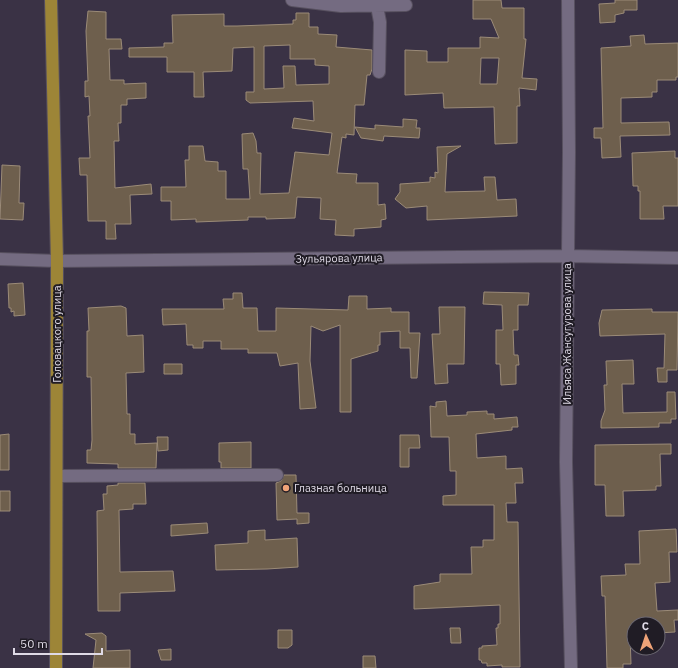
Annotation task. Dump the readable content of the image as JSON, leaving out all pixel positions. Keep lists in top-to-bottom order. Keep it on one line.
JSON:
{"streets":{"main road":["Головацкого улица"],"street":["Зульярова улица","Ильяса Жансугурова улица"]},"crossings":[["Зульярова улица","Головацкого улица"],["Зульярова улица","Ильяса Жансугурова улица"]],"places":["Глазная больница"],"scale_bar":"50 m","north":"top"}
